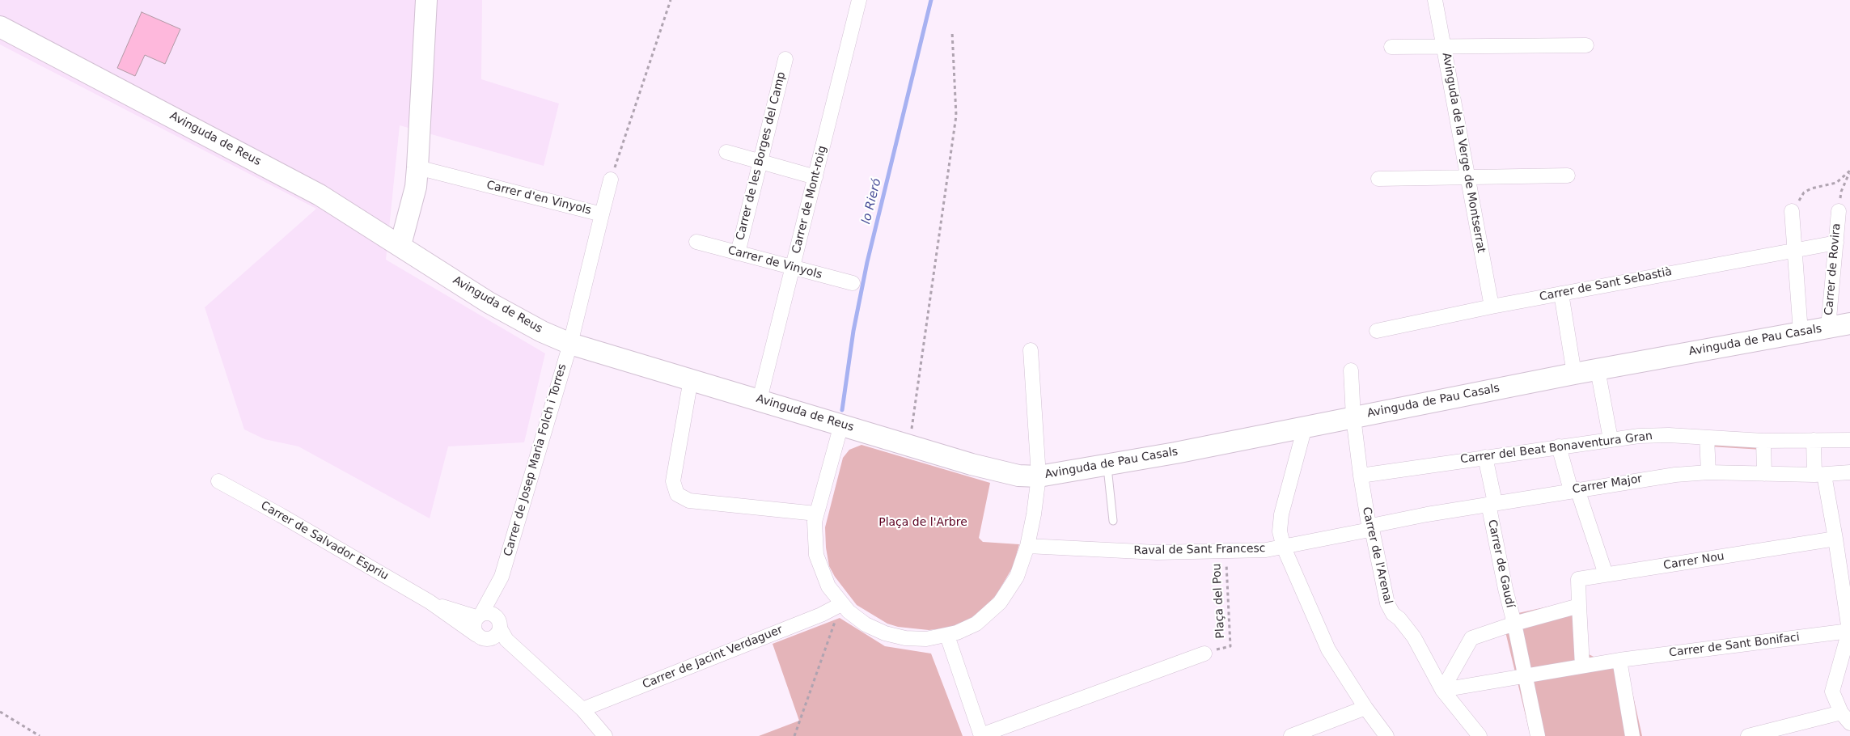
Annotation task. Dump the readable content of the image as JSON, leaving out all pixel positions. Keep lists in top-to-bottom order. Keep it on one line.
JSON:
{"streets":{"street":["Avinguda de Reus","Avinguda de la Verge de Montserrat","Carrer de les Borges del Camp","Carrer d'en Vinyols","Carrer de Mont-roig","Carrer de Vinyols","Carrer de Rovira","Carrer de Sant Sebastià","Avinguda de Pau Casals","Carrer del Beat Bonaventura Gran","Carrer de Josep Maria Folch i Torres","Carrer Major","Carrer de Salvador Espriu","Raval de Sant Francesc","Carrer de l'Arenal","Carrer Nou","Carrer de Gaudí","Carrer de Sant Bonifaci","Carrer de Jacint Verdaguer"],"path":["Plaça del Pou"]},"crossings":[["Avinguda de Reus","Carrer d'en Vinyols"],["Avinguda de Reus","Carrer de Mont-roig"],["Avinguda de Reus","Avinguda de Pau Casals"],["Avinguda de Reus","Carrer de Josep Maria Folch i Torres"],["Avinguda de la Verge de Montserrat","Carrer de Sant Sebastià"],["Carrer de les Borges del Camp","Carrer de Vinyols"],["Carrer d'en Vinyols","Carrer de Josep Maria Folch i Torres"],["Carrer de Mont-roig","Carrer de Vinyols"],["Carrer de Rovira","Carrer de Sant Sebastià"],["Carrer de Rovira","Avinguda de Pau Casals"],["Avinguda de Pau Casals","Carrer de l'Arenal"],["Carrer del Beat Bonaventura Gran","Carrer de l'Arenal"],["Carrer del Beat Bonaventura Gran","Carrer de Gaudí"],["Carrer de Josep Maria Folch i Torres","Carrer de Salvador Espriu"],["Carrer Major","Raval de Sant Francesc"],["Carrer Major","Carrer de l'Arenal"],["Carrer Major","Carrer de Gaudí"],["Carrer de Salvador Espriu","Carrer de Jacint Verdaguer"],["Raval de Sant Francesc","Carrer de l'Arenal"],["Raval de Sant Francesc","Plaça del Pou"],["Carrer de l'Arenal","Carrer de Sant Bonifaci"],["Carrer de Gaudí","Carrer de Sant Bonifaci"]],"water":["lo Rieró"],"parks":["Plaça de l'Arbre"]}
